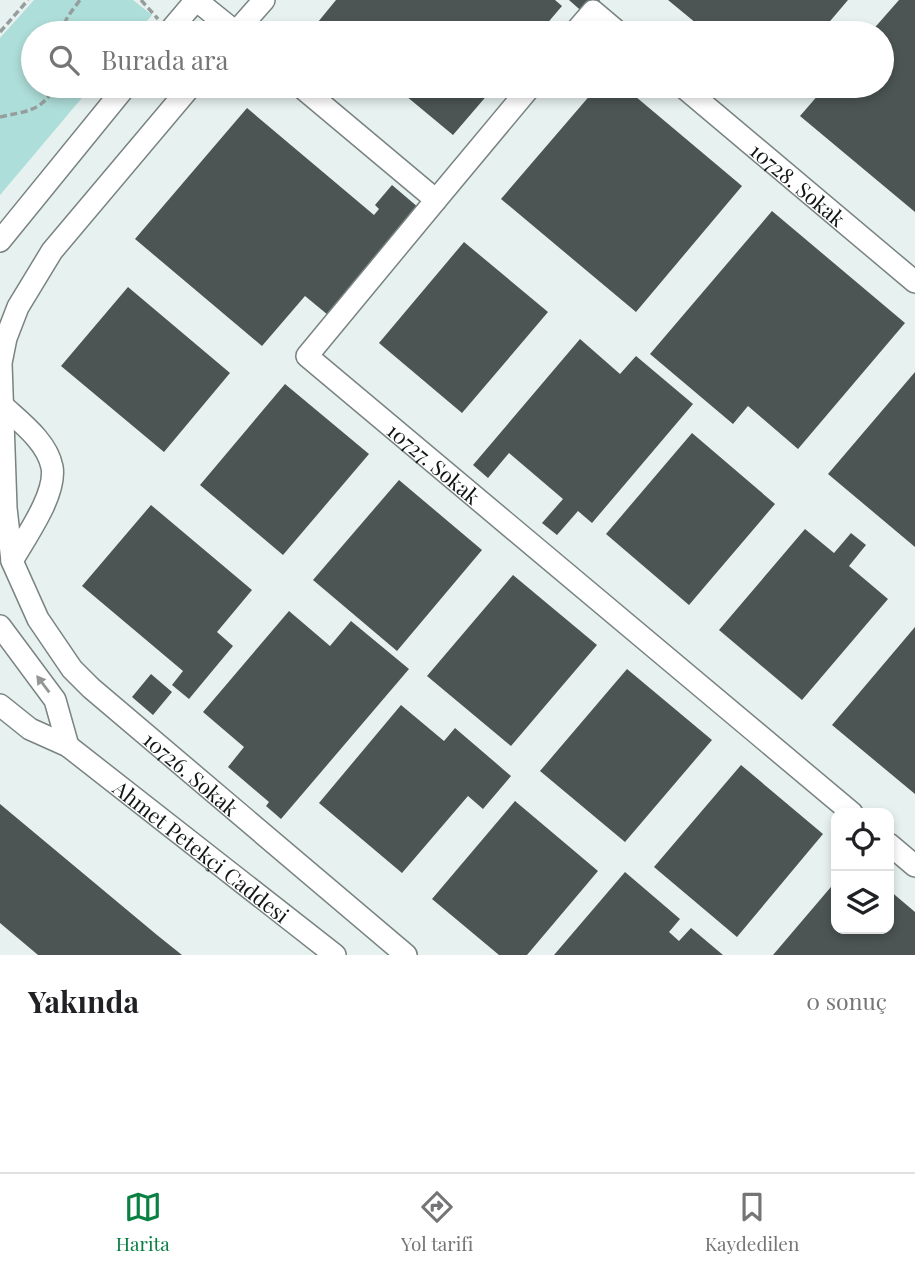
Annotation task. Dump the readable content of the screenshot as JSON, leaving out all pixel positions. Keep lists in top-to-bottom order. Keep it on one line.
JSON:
{"streets":{"street":["10728. Sokak","10727. Sokak","10726. Sokak","Ahmet Petekçi Caddesi"]},"page":{"search":"Burada ara","heading":["Yakında","0 sonuç"],"nav":["Harita","Yol tarifi","Kaydedilen"]}}
